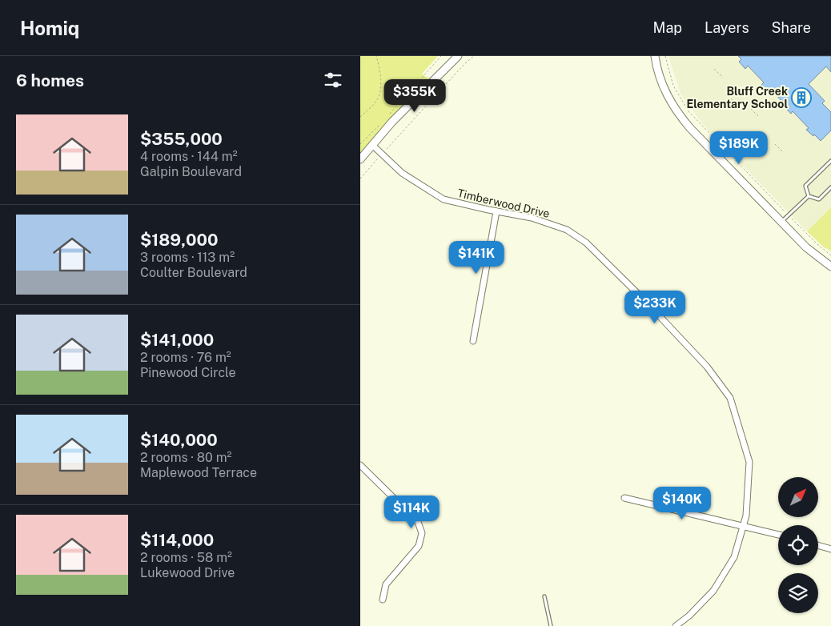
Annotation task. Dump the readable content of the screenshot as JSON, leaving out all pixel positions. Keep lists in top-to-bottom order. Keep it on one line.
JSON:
{"streets":{"street":["Timberwood Drive"]},"places":{"building":["Bluff Creek Elementary School"]},"north":"top right","page":{"header":"Homiq","nav":["Map","Layers","Share"],"heading":"6 homes","price":["$355K","$189K","$141K","$233K","$140K","$114K"],"list":[{"name":"$355,000","note":"4 rooms · 144 m² · Galpin Boulevard"},{"name":"$189,000","note":"3 rooms · 113 m² · Coulter Boulevard"},{"name":"$141,000","note":"2 rooms · 76 m² · Pinewood Circle"},{"name":"$140,000","note":"2 rooms · 80 m² · Maplewood Terrace"},{"name":"$114,000","note":"2 rooms · 58 m² · Lukewood Drive"}]}}
